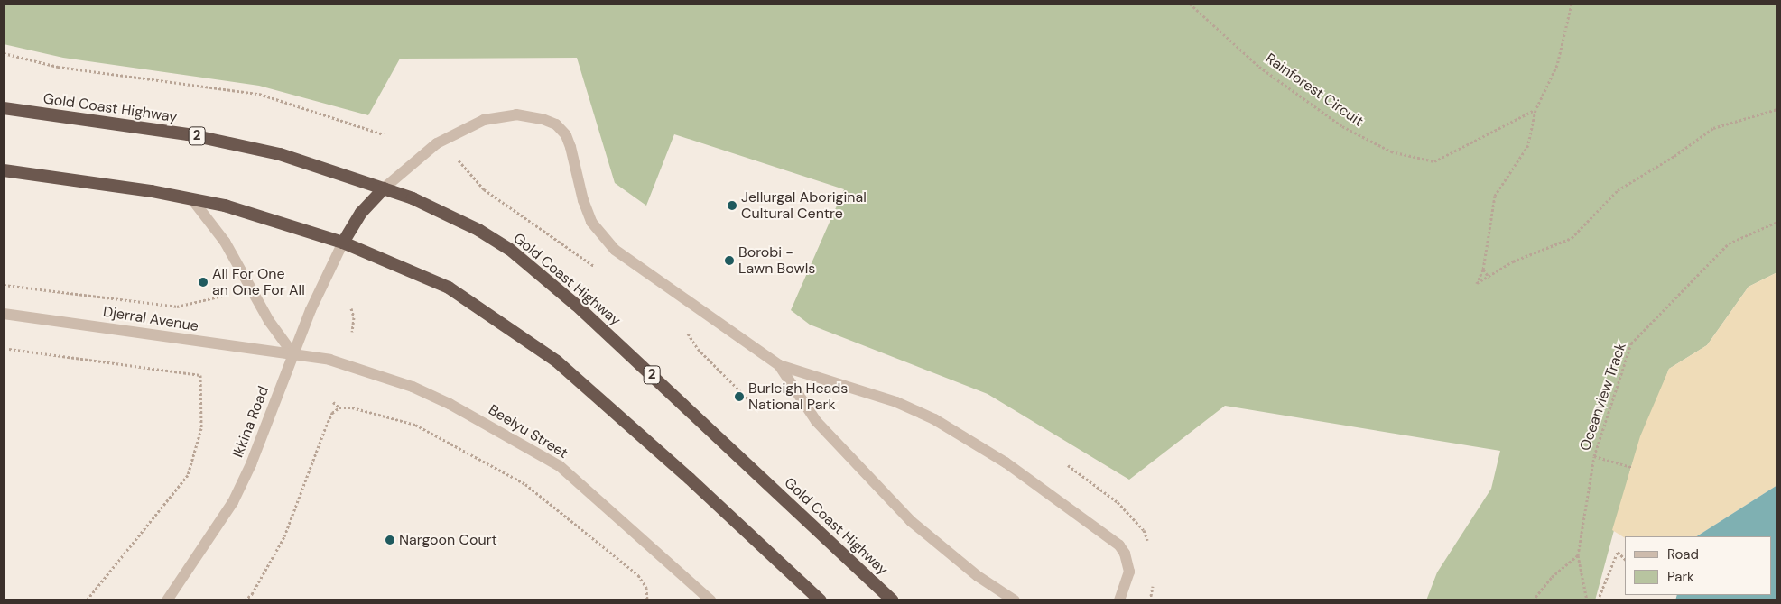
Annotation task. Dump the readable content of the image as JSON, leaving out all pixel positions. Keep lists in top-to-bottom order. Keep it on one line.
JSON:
{"streets":{"highway":["Gold Coast Highway","2"],"street":["Djerral Avenue","Ikkina Road","Beelyu Street"],"path":["Rainforest Circuit","Oceanview Track"]},"crossings":[["Djerral Avenue","Ikkina Road"],["Djerral Avenue","Beelyu Street"],["Ikkina Road","Beelyu Street"]],"places":["Jellurgal Aboriginal Cultural Centre","Borobi - Lawn Bowls","All For One an One For All","Burleigh Heads National Park","Nargoon Court"],"legend":["Road","Park"]}
